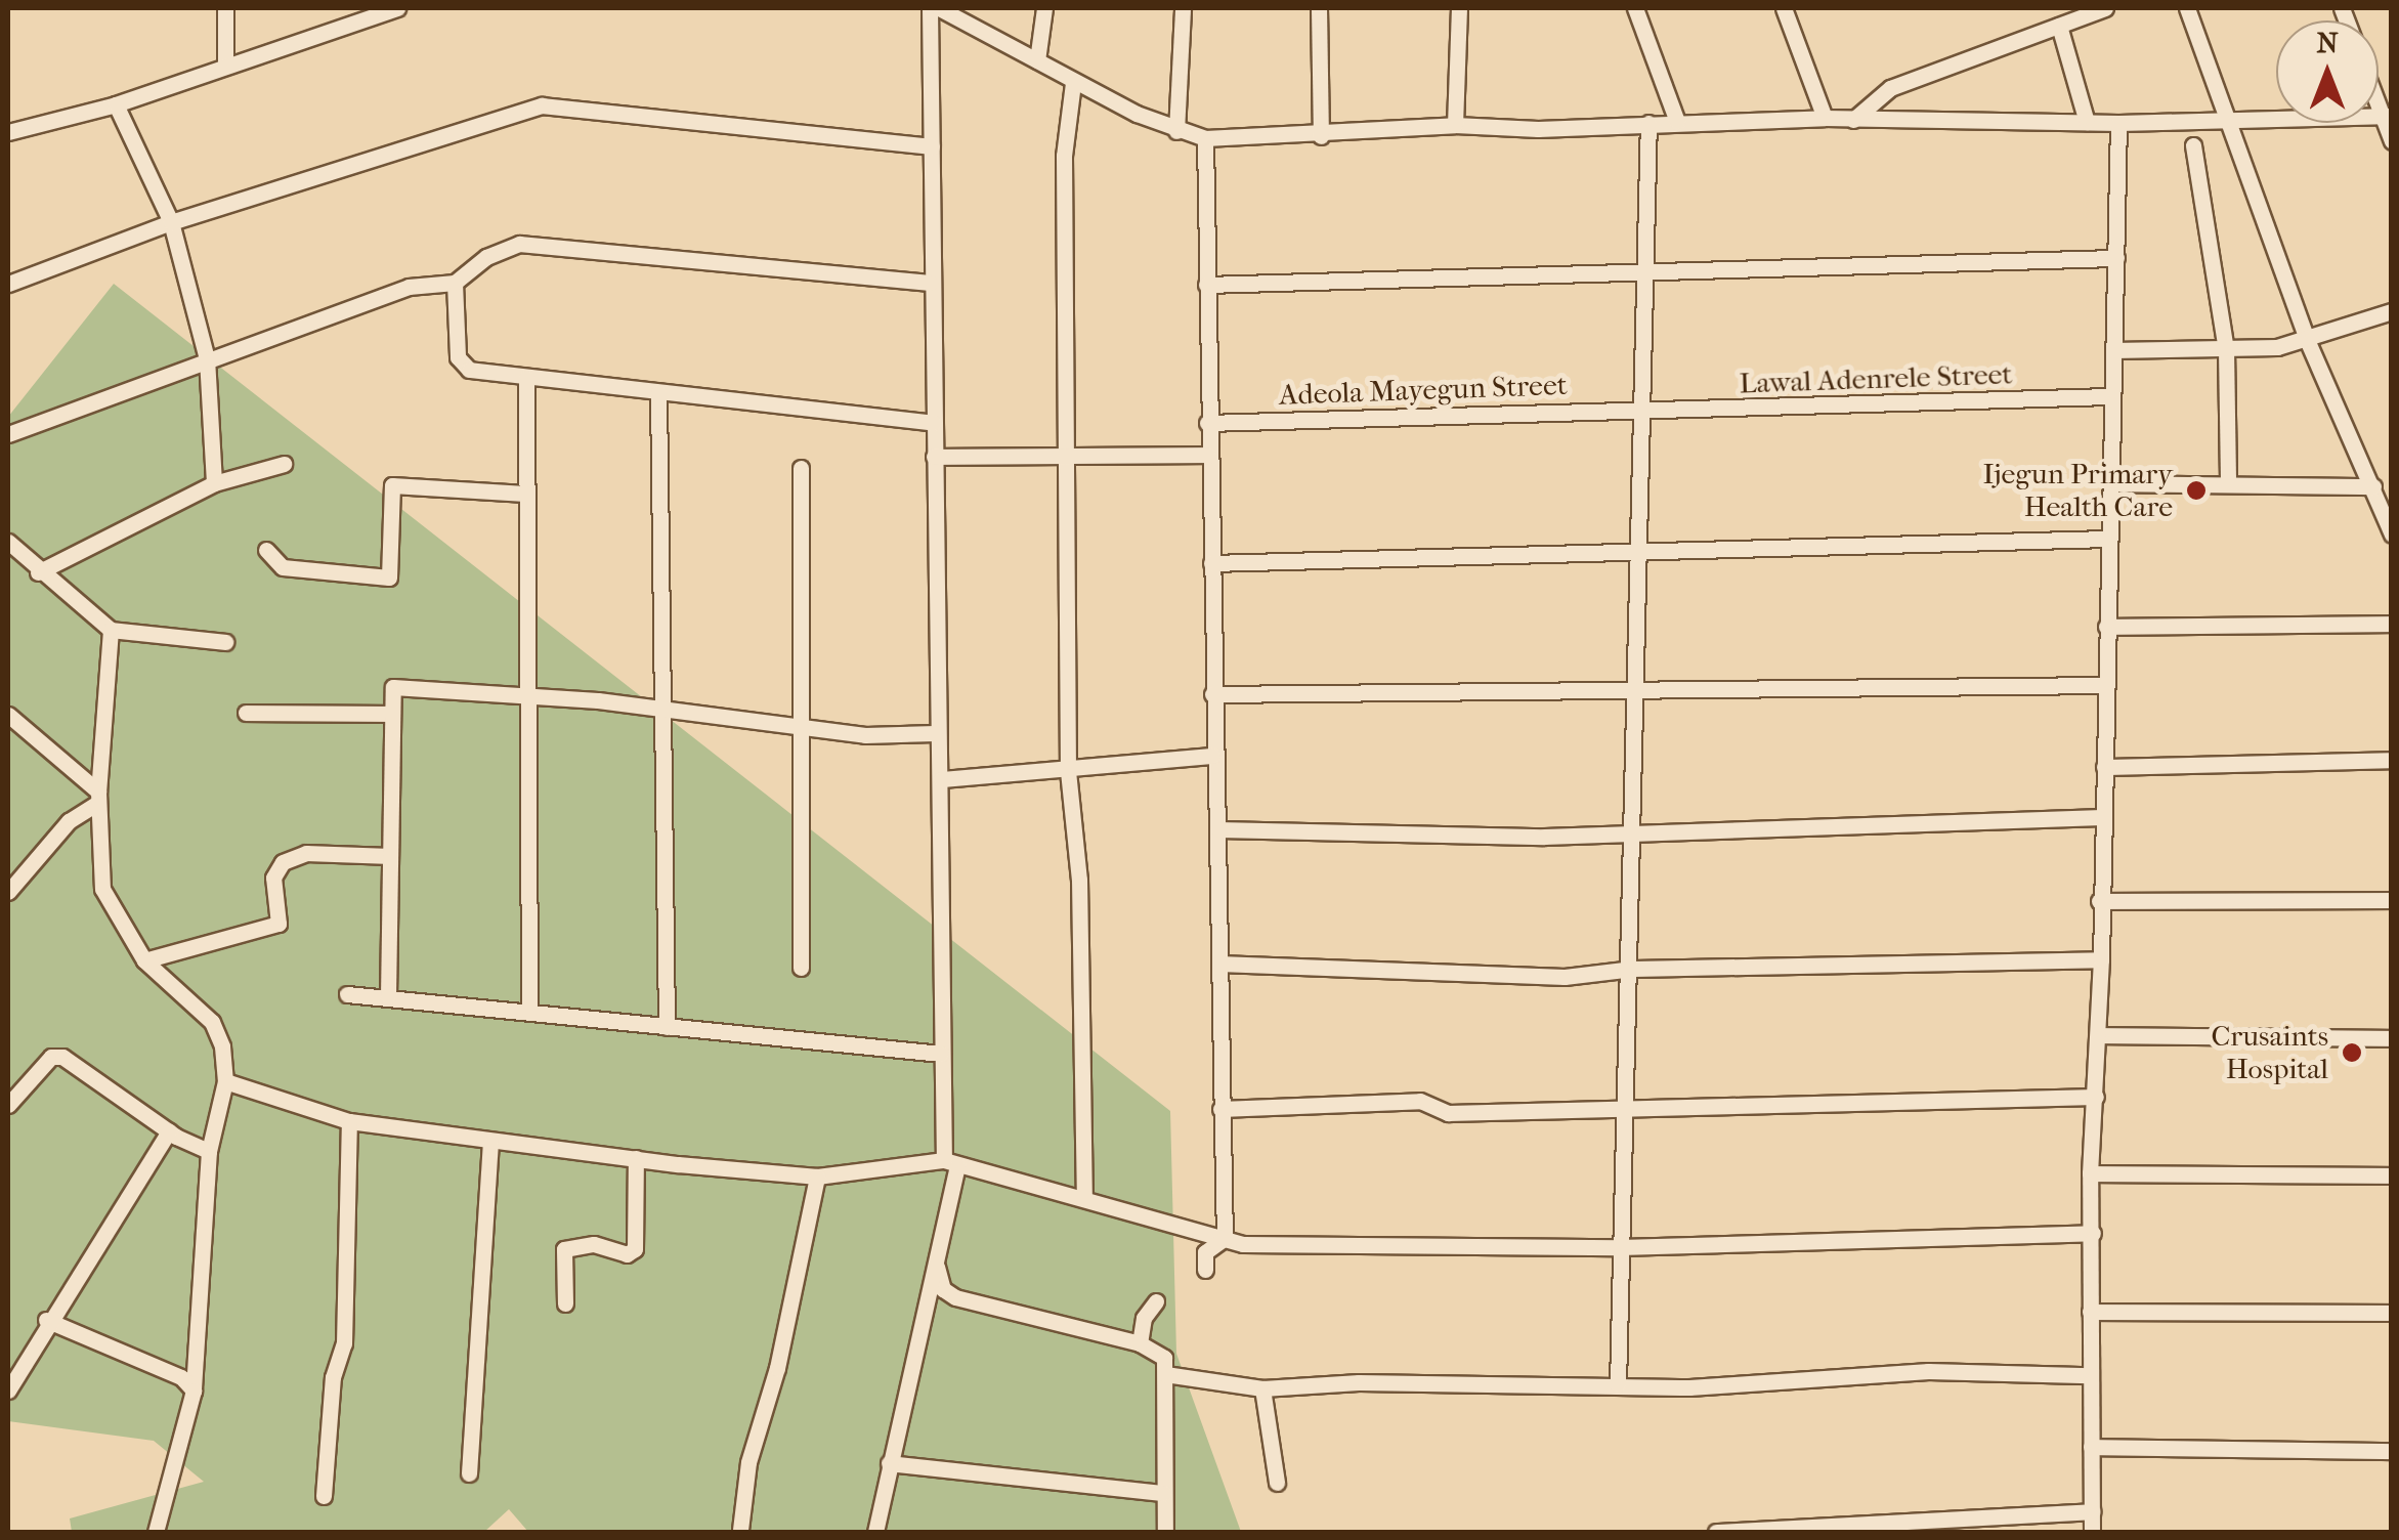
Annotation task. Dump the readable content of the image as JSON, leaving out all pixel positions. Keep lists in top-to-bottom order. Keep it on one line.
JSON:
{"streets":{"street":["Lawal Adenrele Street","Adeola Mayegun Street"]},"crossings":[["Lawal Adenrele Street","Adeola Mayegun Street"]],"places":["Ijegun Primary Health Care","Crusaints Hospital"],"north":"top"}
